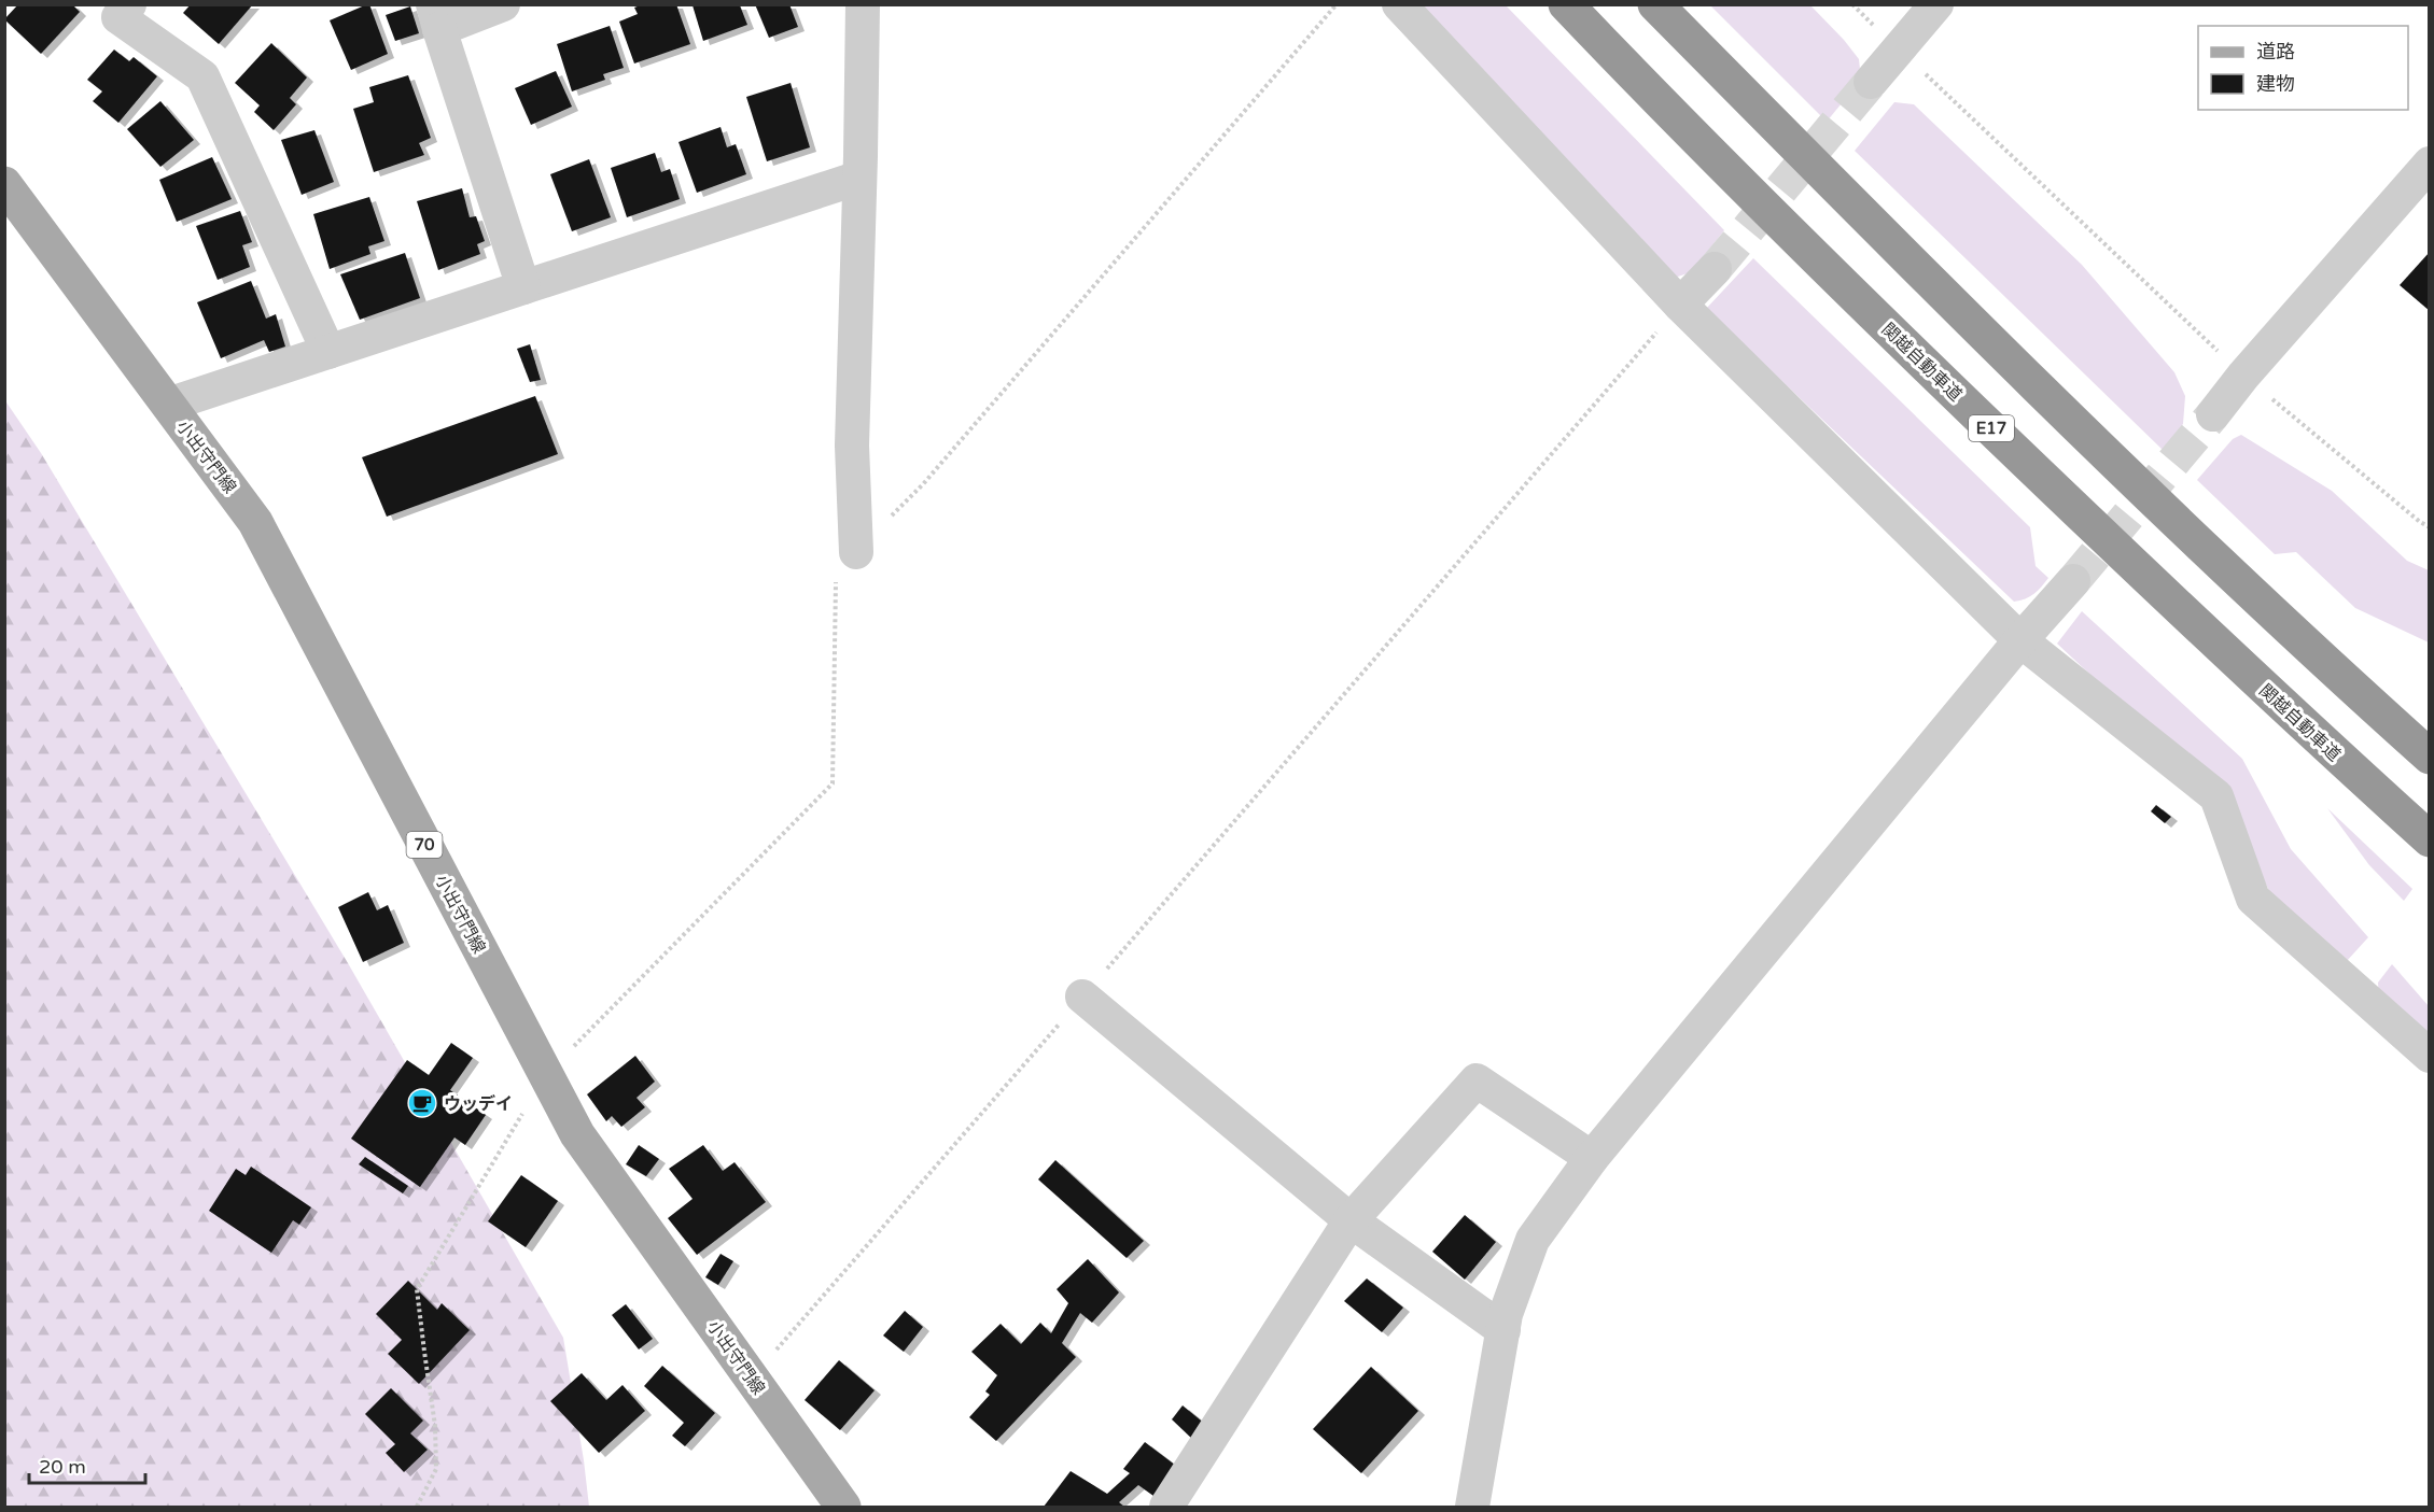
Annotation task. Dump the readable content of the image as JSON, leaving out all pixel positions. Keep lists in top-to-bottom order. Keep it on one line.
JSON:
{"streets":{"highway":["関越自動車道","E17"],"main road":["小出守門線","70"]},"places":{"cafe":["ウッデイ"]},"legend":["道路","建物"],"scale_bar":"20 m"}
